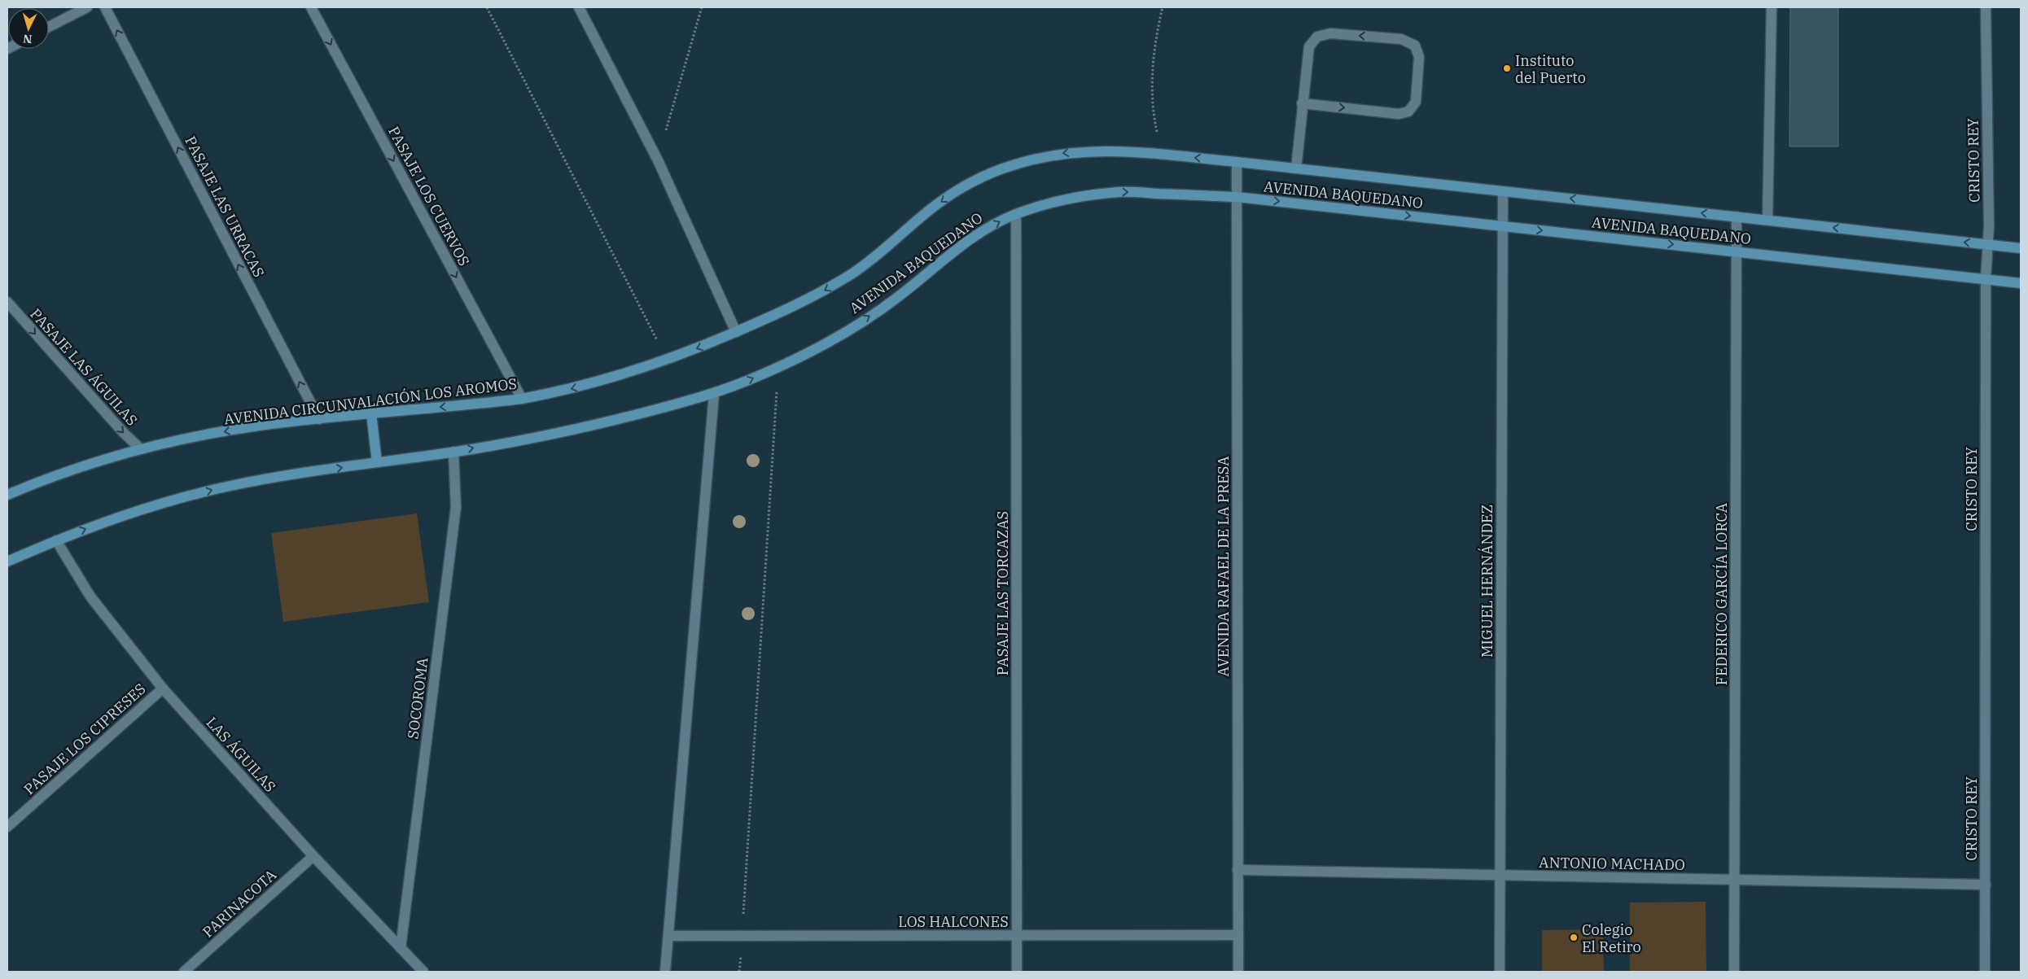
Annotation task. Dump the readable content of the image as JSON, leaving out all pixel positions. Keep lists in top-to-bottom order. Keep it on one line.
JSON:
{"streets":{"main road":["AVENIDA BAQUEDANO","AVENIDA CIRCUNVALACIÓN LOS AROMOS"],"street":["CRISTO REY","PASAJE LOS CUERVOS","PASAJE LAS URRACAS","PASAJE LAS ÁGUILAS","AVENIDA RAFAEL DE LA PRESA","MIGUEL HERNÁNDEZ","PASAJE LAS TORCAZAS","FEDERICO GARCÍA LORCA","SOCOROMA","PASAJE LOS CIPRESES","LAS ÁGUILAS","ANTONIO MACHADO","PARINACOTA","LOS HALCONES"]},"crossings":[["CRISTO REY","AVENIDA BAQUEDANO"],["CRISTO REY","ANTONIO MACHADO"],["AVENIDA BAQUEDANO","AVENIDA CIRCUNVALACIÓN LOS AROMOS"],["AVENIDA BAQUEDANO","AVENIDA RAFAEL DE LA PRESA"],["AVENIDA BAQUEDANO","MIGUEL HERNÁNDEZ"],["AVENIDA BAQUEDANO","PASAJE LAS TORCAZAS"],["AVENIDA BAQUEDANO","FEDERICO GARCÍA LORCA"],["PASAJE LOS CUERVOS","AVENIDA CIRCUNVALACIÓN LOS AROMOS"],["PASAJE LAS URRACAS","AVENIDA CIRCUNVALACIÓN LOS AROMOS"],["PASAJE LAS ÁGUILAS","AVENIDA CIRCUNVALACIÓN LOS AROMOS"],["AVENIDA RAFAEL DE LA PRESA","ANTONIO MACHADO"],["AVENIDA RAFAEL DE LA PRESA","LOS HALCONES"],["MIGUEL HERNÁNDEZ","ANTONIO MACHADO"],["PASAJE LAS TORCAZAS","LOS HALCONES"],["FEDERICO GARCÍA LORCA","ANTONIO MACHADO"],["SOCOROMA","LAS ÁGUILAS"],["PASAJE LOS CIPRESES","LAS ÁGUILAS"],["LAS ÁGUILAS","PARINACOTA"]],"one_way":["PASAJE LOS CUERVOS","PASAJE LAS URRACAS","PASAJE LAS ÁGUILAS"],"places":["Instituto del Puerto","Colegio El Retiro"],"north":"bottom"}
